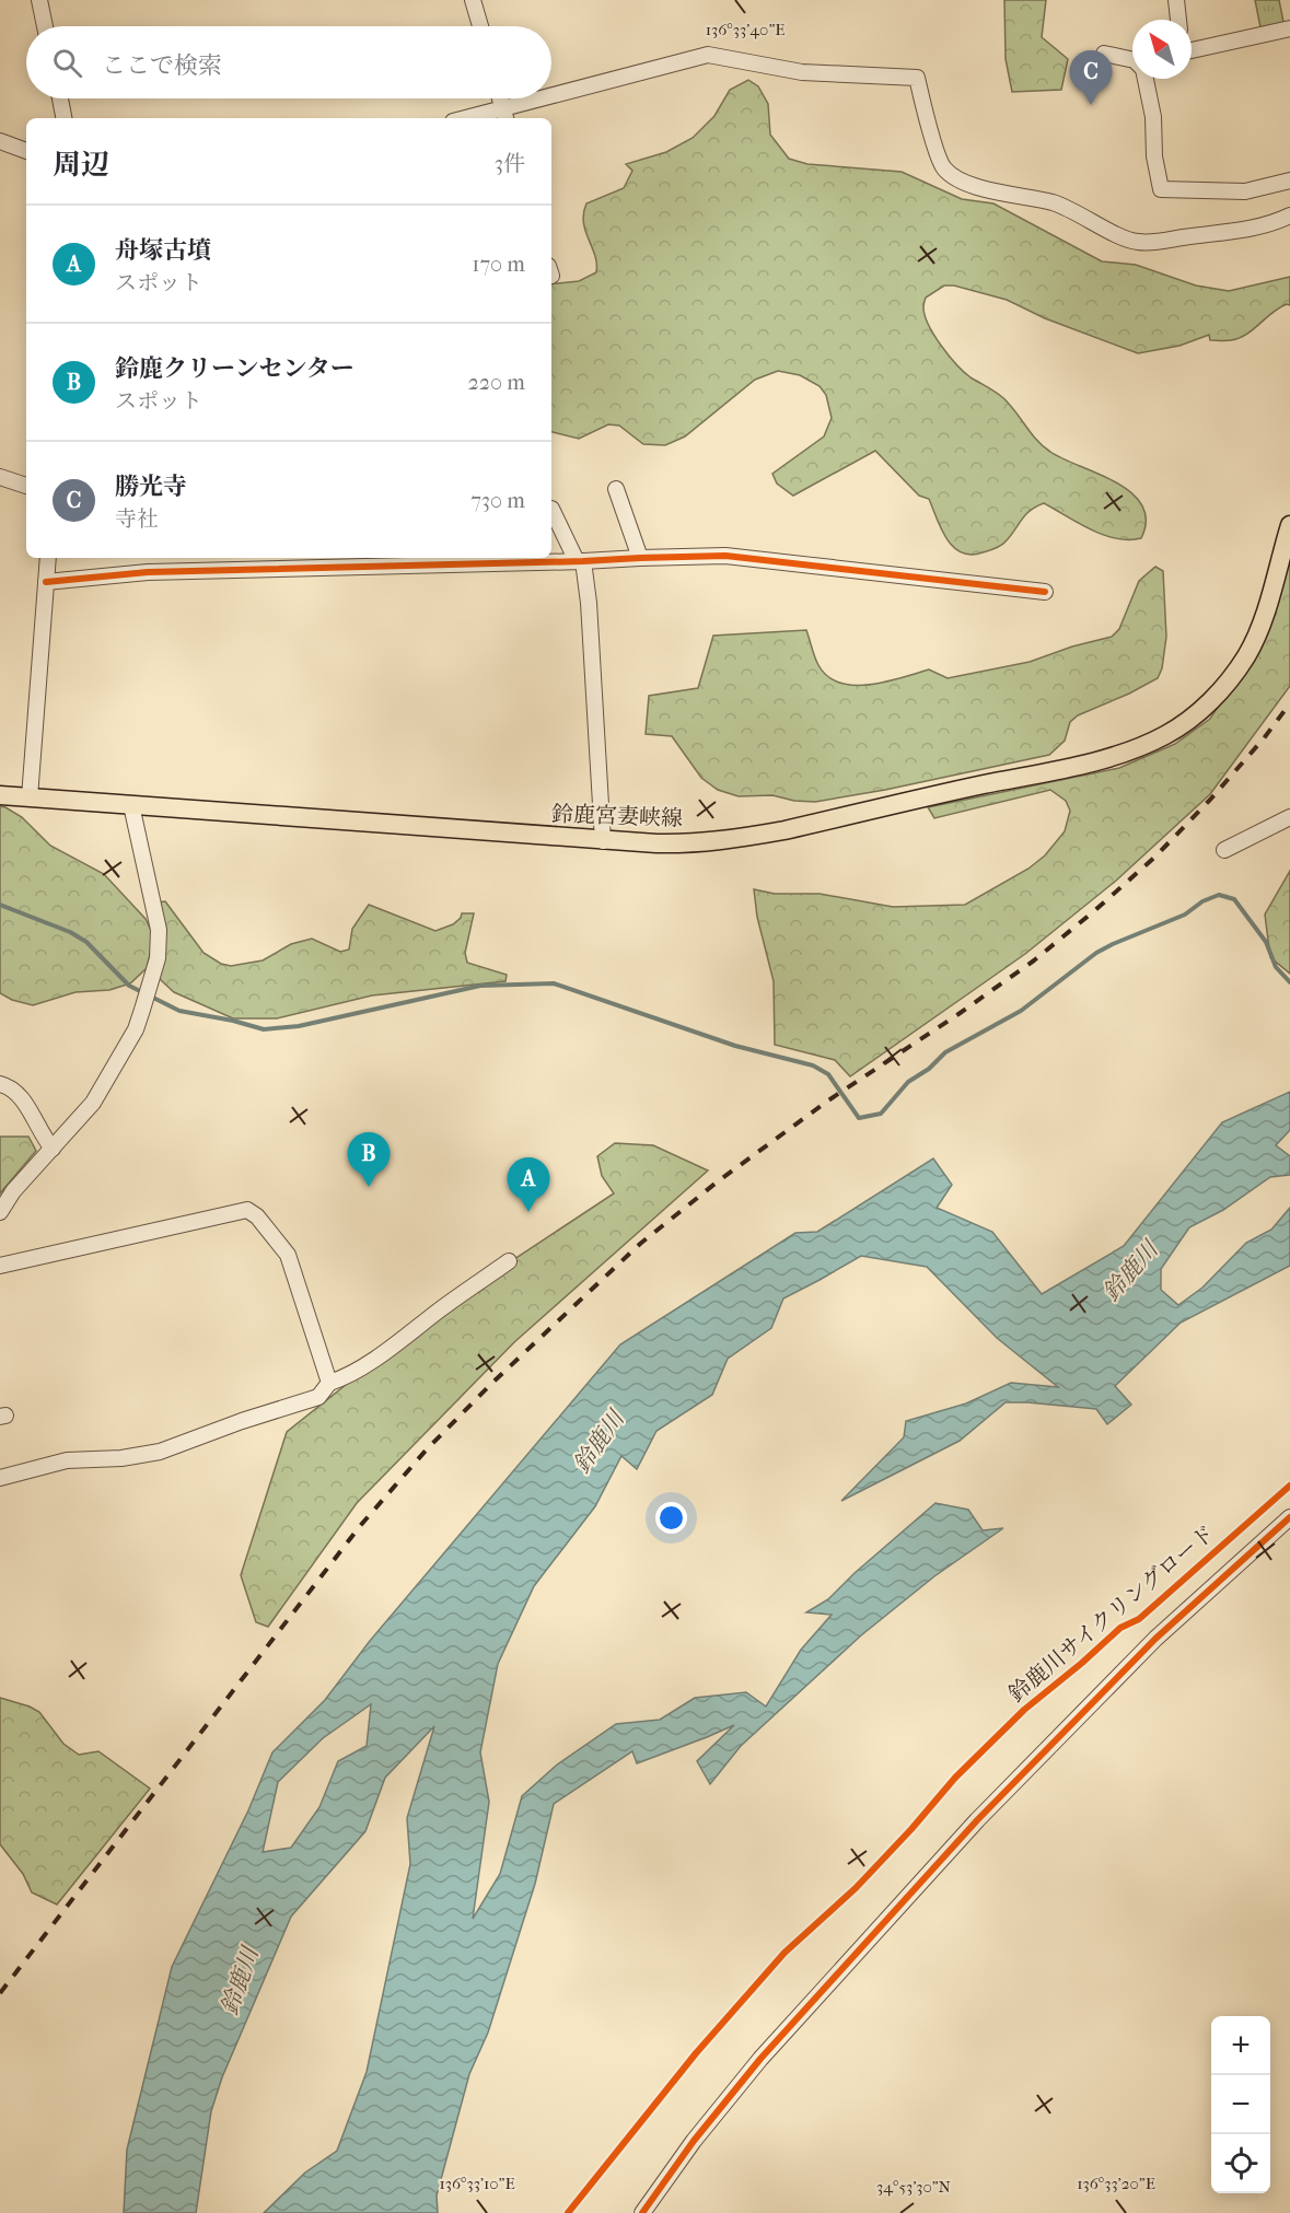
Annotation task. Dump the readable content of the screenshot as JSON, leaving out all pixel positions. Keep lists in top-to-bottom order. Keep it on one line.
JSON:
{"streets":{"main road":["鈴鹿宮妻峡線"],"cycle path":["鈴鹿川サイクリングロード"]},"water":["鈴鹿川"],"north":"top left","page":{"search":"ここで検索","pins":["C","B","A"],"heading":["周辺","3件"],"list":[{"mark":"A","name":"舟塚古墳","note":"スポット","value":"170 m"},{"mark":"B","name":"鈴鹿クリーンセンター","note":"スポット","value":"220 m"},{"mark":"C","name":"勝光寺","note":"寺社","value":"730 m"}],"map_buttons":["+","−"]},"coordinates":["136°33'40\"E","136°33'10\"E","136°33'20\"E","34°53'30\"N"]}
